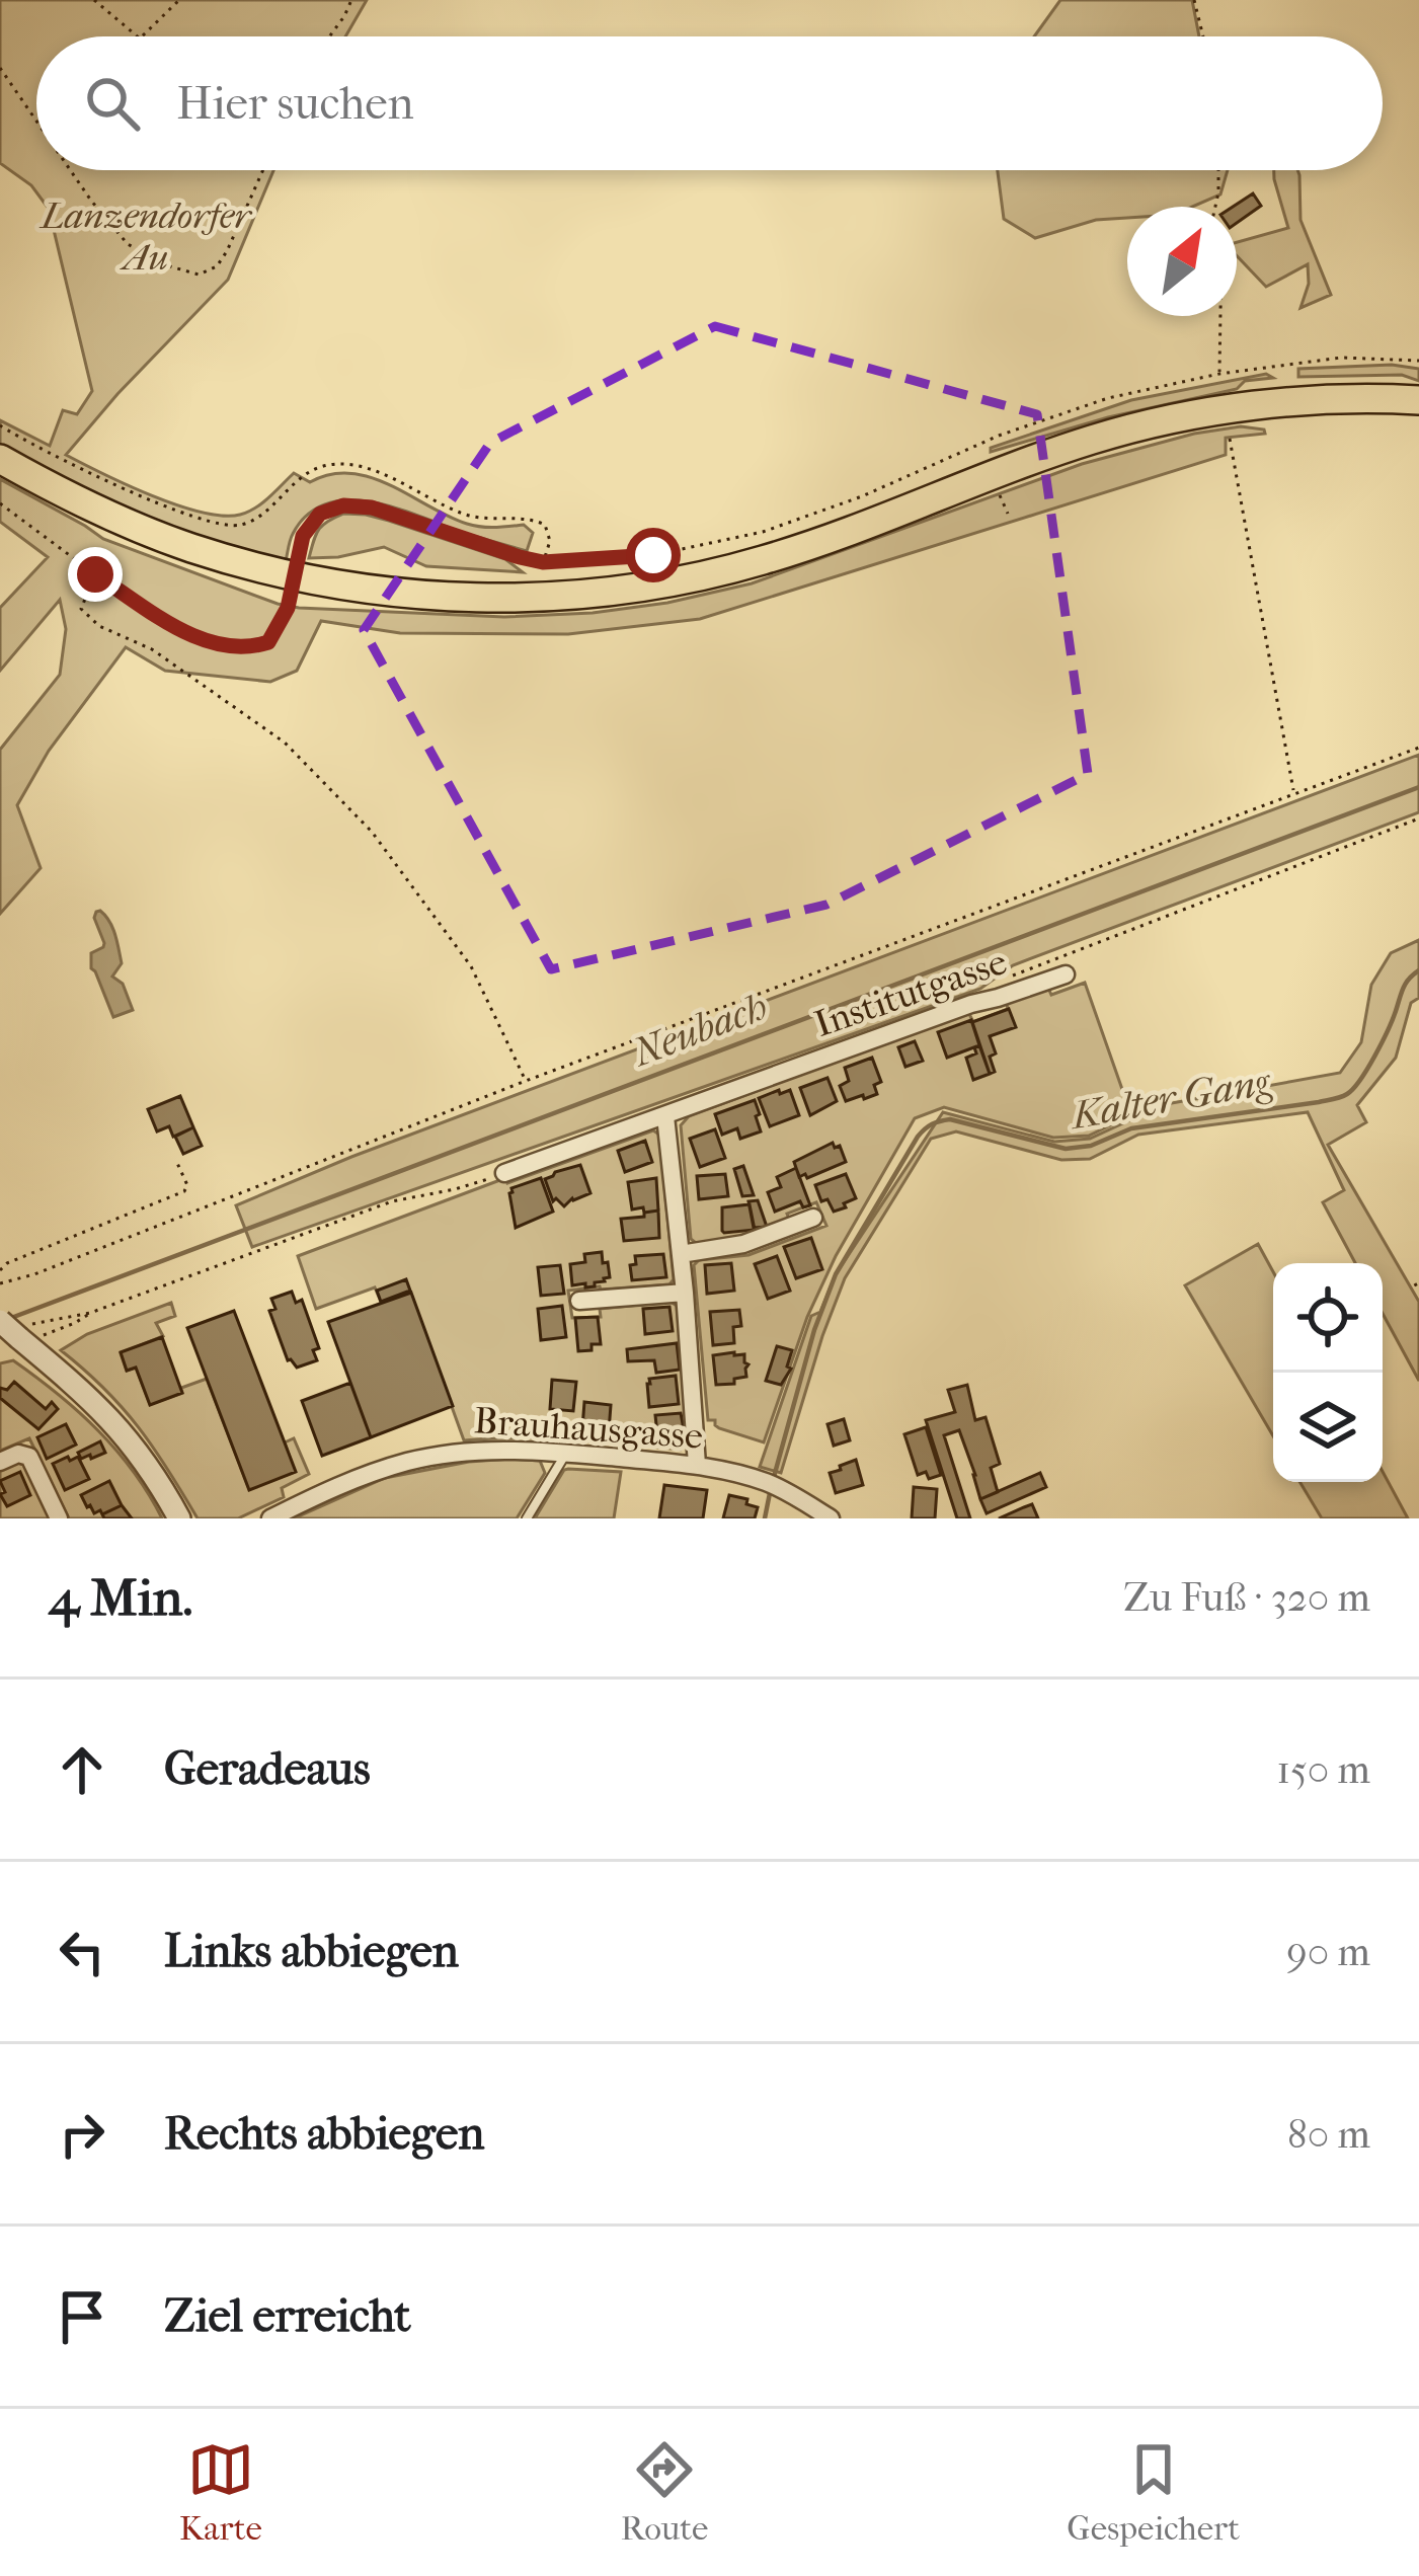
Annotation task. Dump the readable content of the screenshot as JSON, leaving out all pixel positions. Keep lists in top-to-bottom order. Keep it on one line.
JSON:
{"streets":{"street":["Institutgasse","Brauhausgasse"]},"water":["Neubach","Kalter Gang"],"parks":["Lanzendorfer Au"],"north":"top right","page":{"search":"Hier suchen","heading":["4 Min.","Zu Fuß · 320 m"],"list":[["Geradeaus","150 m"],["Links abbiegen","90 m"],["Rechts abbiegen","80 m"],"Ziel erreicht"],"nav":["Karte","Route","Gespeichert"]}}
